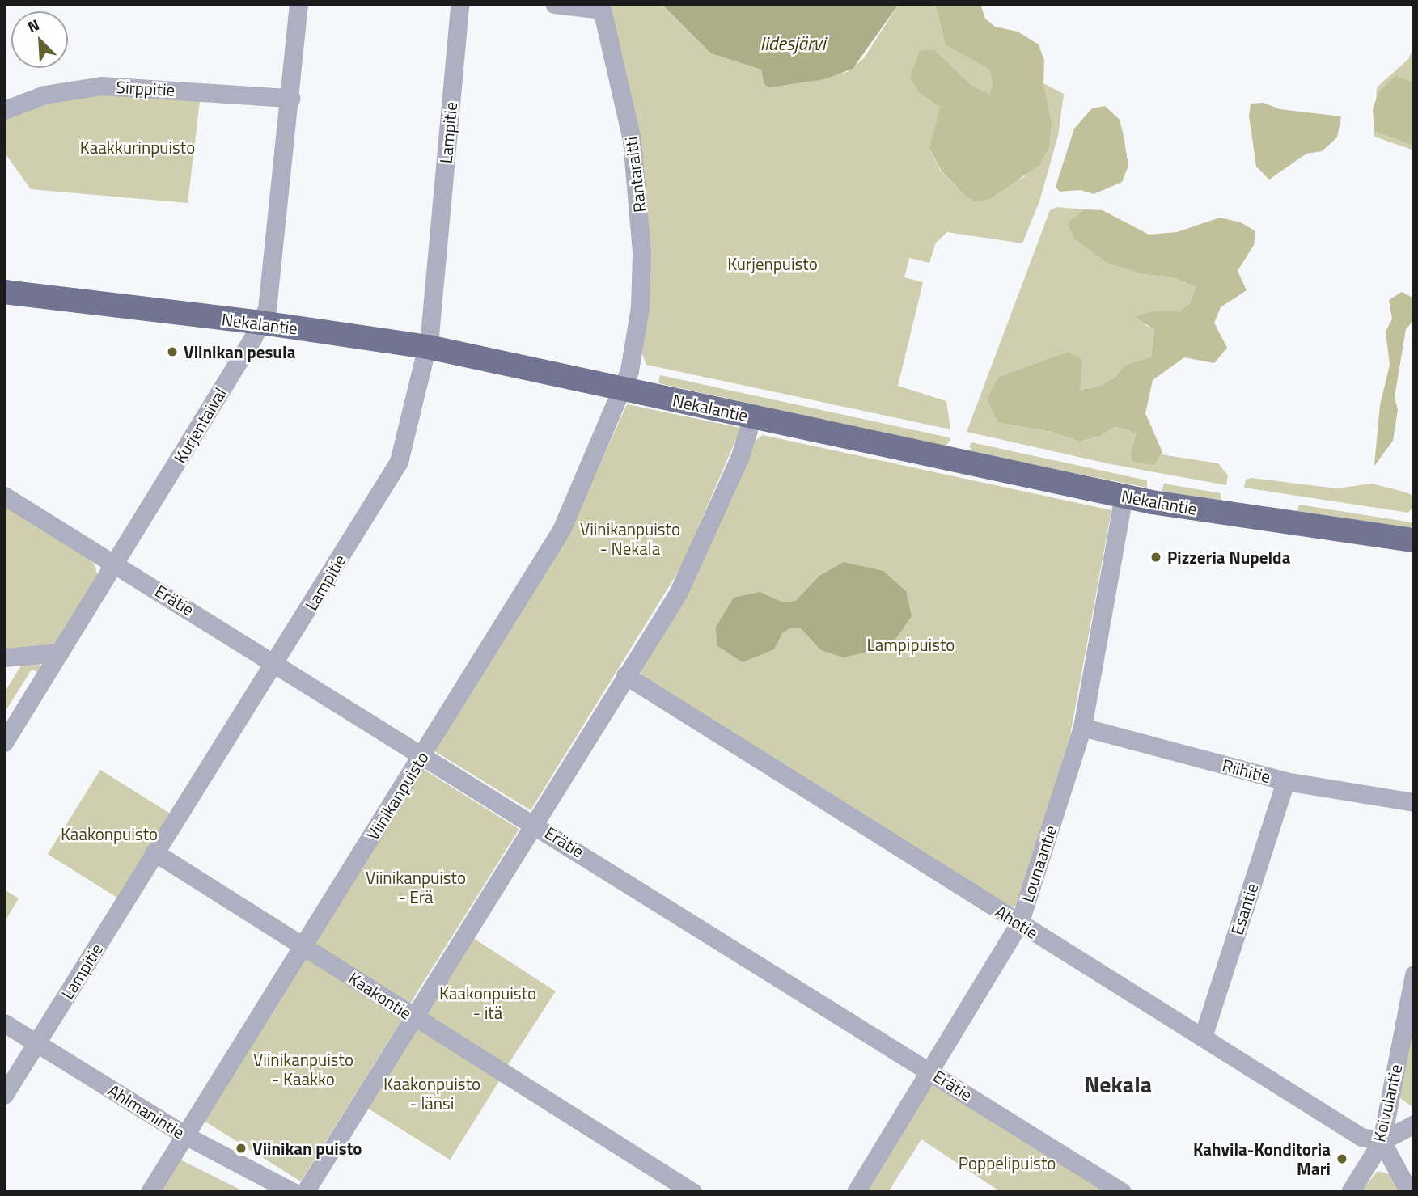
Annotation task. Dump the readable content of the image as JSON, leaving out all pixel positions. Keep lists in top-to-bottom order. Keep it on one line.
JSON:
{"streets":{"main road":["Nekalantie"],"street":["Sirppitie","Lampitie","Rantaraitti","Kurjentaival","Erätie","Riihitie","Viinikanpuisto","Lounaantie","Esantie","Ahotie","Kaakontie","Koivulantie","Ahlmanintie"]},"crossings":[["Sirppitie","Kurjentaival"],["Lampitie","Nekalantie"],["Lampitie","Erätie"],["Lampitie","Kaakontie"],["Lampitie","Ahlmanintie"],["Rantaraitti","Nekalantie"],["Rantaraitti","Viinikanpuisto"],["Nekalantie","Kurjentaival"],["Nekalantie","Viinikanpuisto"],["Nekalantie","Lounaantie"],["Kurjentaival","Erätie"],["Erätie","Viinikanpuisto"],["Erätie","Lounaantie"],["Riihitie","Lounaantie"],["Riihitie","Esantie"],["Viinikanpuisto","Kaakontie"],["Viinikanpuisto","Ahlmanintie"],["Lounaantie","Ahotie"],["Esantie","Ahotie"],["Ahotie","Koivulantie"]],"districts":["Nekala"],"water":["Iidesjärvi"],"parks":["Kaakkurinpuisto","Kurjenpuisto","Viinikanpuisto - Nekala","Lampipuisto","Kaakonpuisto","Viinikanpuisto - Erä","Kaakonpuisto - itä","Viinikanpuisto - Kaakko","Kaakonpuisto - länsi","Poppelipuisto"],"places":["Viinikan pesula","Pizzeria Nupelda","Viinikan puisto","Kahvila-Konditoria Mari"],"north":"top left"}
